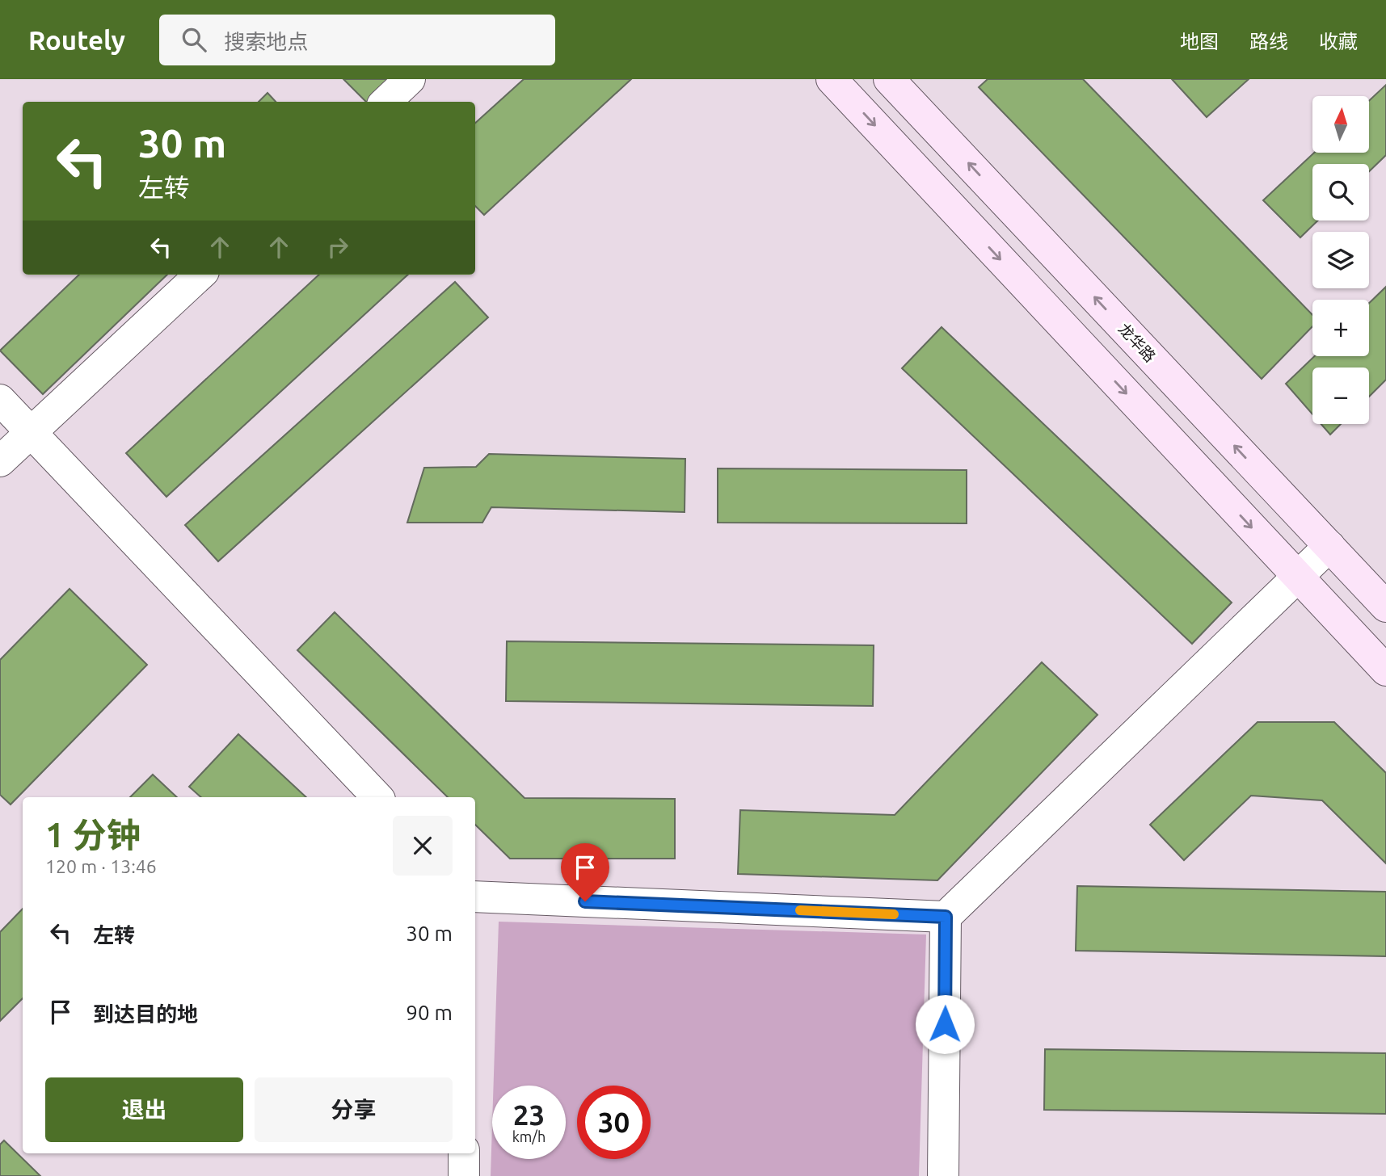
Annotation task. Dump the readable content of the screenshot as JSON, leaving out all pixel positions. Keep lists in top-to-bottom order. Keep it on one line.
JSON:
{"streets":{"main road":["龙华路"]},"north":"top","page":{"header":"Routely","search":"搜索地点","nav":["地图","路线","收藏"],"map_buttons":["+","−"],"turn":["30 m","左转"],"heading":["1 分钟","120 m · 13:46"],"list":[{"name":"左转","value":"30 m"},{"name":"到达目的地","value":"90 m"}],"buttons":["退出","分享"],"speed":"23 km/h","limit":"30"}}
